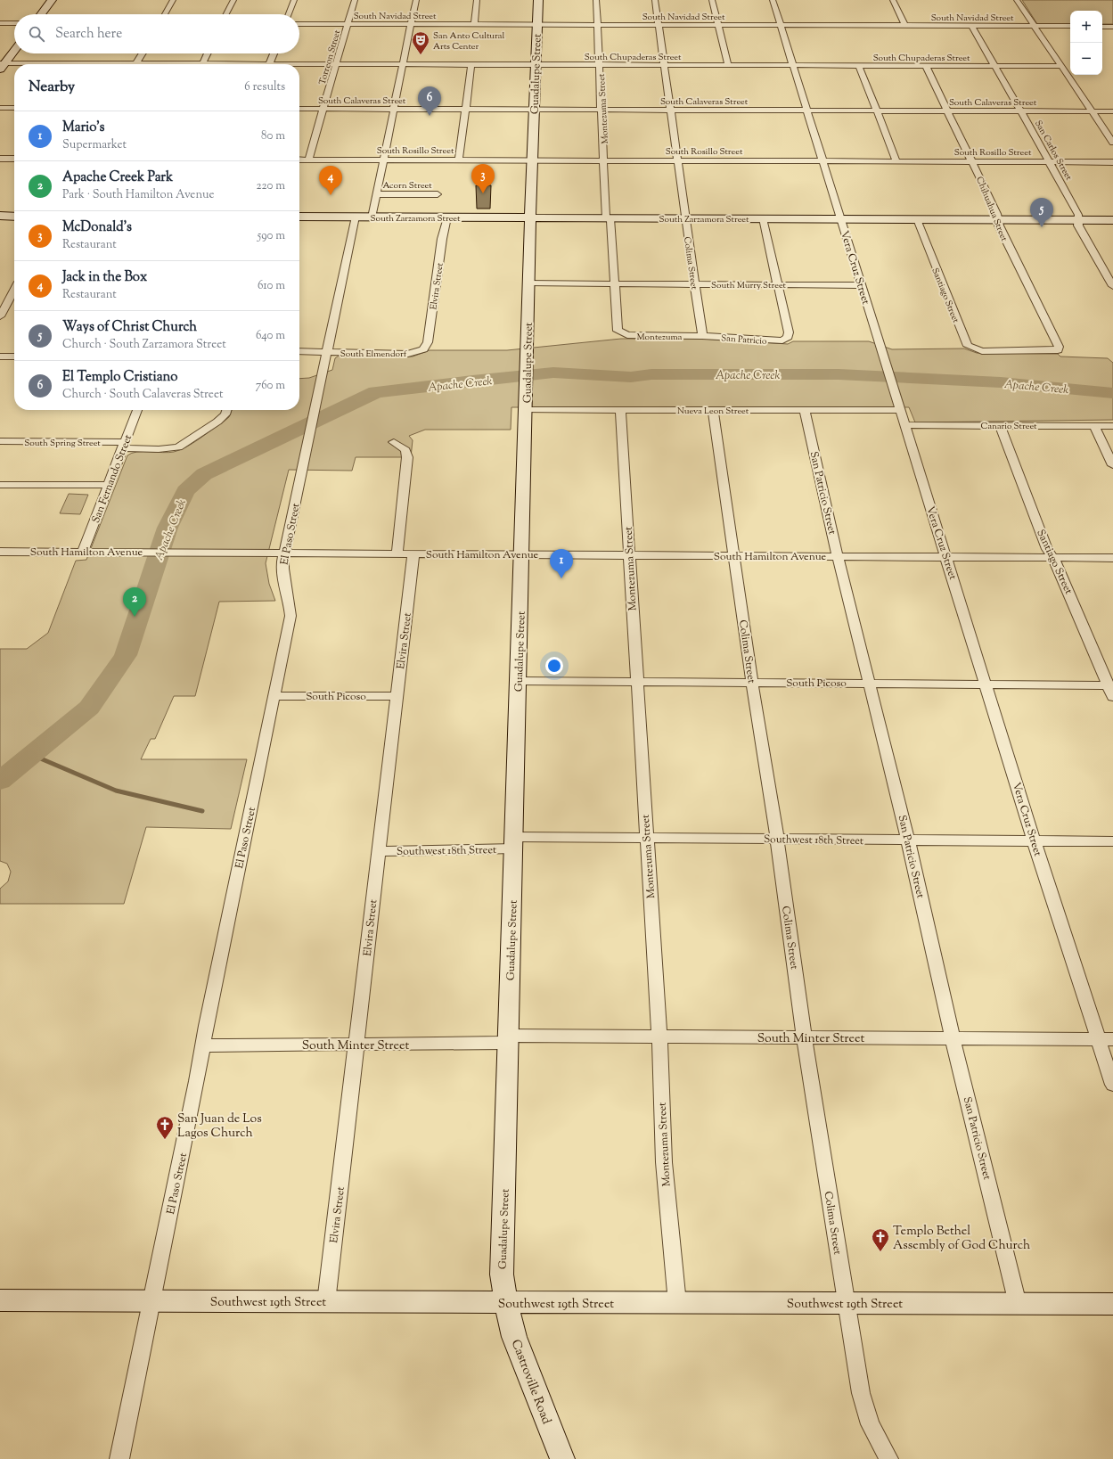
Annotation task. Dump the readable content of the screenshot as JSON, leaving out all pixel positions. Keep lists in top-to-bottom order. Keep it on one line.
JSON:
{"streets":{"main road":["Guadalupe Street","South Zarzamora Street","Southwest 19th Street","Castroville Road"],"street":["South Navidad Street","South Chupaderas Street","Torreon Street","South Calaveras Street","Montezuma Street","South Rosillo Street","San Carlos Street","Acorn Street","Chihuahua Street","Colima Street","Vera Cruz Street","South Murry Street","Elvira Street","Santiago Street","Montezuma","San Patricio","South Elmendorf","Nueva Leon Street","Canario Street","South Spring Street","San Fernando Street","San Patricio Street","El Paso Street","South Hamilton Avenue","South Picoso","Southwest 18th Street","South Minter Street"]},"crossings":[["South Navidad Street","Torreon Street"],["South Navidad Street","Guadalupe Street"],["South Navidad Street","Montezuma Street"],["South Navidad Street","San Carlos Street"],["South Navidad Street","Colima Street"],["South Navidad Street","Vera Cruz Street"],["South Chupaderas Street","Torreon Street"],["South Chupaderas Street","Guadalupe Street"],["South Chupaderas Street","Montezuma Street"],["South Chupaderas Street","San Carlos Street"],["South Chupaderas Street","Chihuahua Street"],["South Chupaderas Street","Colima Street"],["South Chupaderas Street","Vera Cruz Street"],["Torreon Street","South Calaveras Street"],["Torreon Street","South Rosillo Street"],["Guadalupe Street","South Calaveras Street"],["Guadalupe Street","South Rosillo Street"],["Guadalupe Street","South Zarzamora Street"],["Guadalupe Street","South Murry Street"],["Guadalupe Street","Nueva Leon Street"],["Guadalupe Street","South Hamilton Avenue"],["Guadalupe Street","South Picoso"],["Guadalupe Street","Southwest 18th Street"],["Guadalupe Street","South Minter Street"],["Guadalupe Street","Southwest 19th Street"],["Guadalupe Street","Castroville Road"],["South Calaveras Street","Montezuma Street"],["South Calaveras Street","San Carlos Street"],["South Calaveras Street","Chihuahua Street"],["South Calaveras Street","Colima Street"],["South Calaveras Street","Vera Cruz Street"],["Montezuma Street","South Rosillo Street"],["Montezuma Street","South Zarzamora Street"],["Montezuma Street","South Murry Street"],["Montezuma Street","Montezuma"],["Montezuma Street","Nueva Leon Street"],["Montezuma Street","South Hamilton Avenue"],["Montezuma Street","South Picoso"],["Montezuma Street","Southwest 18th Street"],["Montezuma Street","South Minter Street"],["Montezuma Street","Southwest 19th Street"],["South Rosillo Street","San Carlos Street"],["South Rosillo Street","Chihuahua Street"],["South Rosillo Street","Colima Street"],["South Rosillo Street","Vera Cruz Street"],["San Carlos Street","South Zarzamora Street"],["Chihuahua Street","South Zarzamora Street"],["Chihuahua Street","Santiago Street"],["South Zarzamora Street","Colima Street"],["South Zarzamora Street","Vera Cruz Street"],["South Zarzamora Street","Elvira Street"],["South Zarzamora Street","Santiago Street"],["South Zarzamora Street","El Paso Street"],["Colima Street","South Murry Street"],["Colima Street","Montezuma"],["Colima Street","San Patricio"],["Colima Street","Nueva Leon Street"],["Colima Street","South Hamilton Avenue"],["Colima Street","South Picoso"],["Colima Street","Southwest 18th Street"],["Colima Street","South Minter Street"],["Colima Street","Southwest 19th Street"],["Vera Cruz Street","South Murry Street"],["Vera Cruz Street","Nueva Leon Street"],["Vera Cruz Street","Canario Street"],["Vera Cruz Street","South Hamilton Avenue"],["Vera Cruz Street","South Picoso"],["Vera Cruz Street","Southwest 18th Street"],["Vera Cruz Street","South Minter Street"],["South Murry Street","San Patricio"],["Elvira Street","South Elmendorf"],["Elvira Street","South Hamilton Avenue"],["Elvira Street","South Picoso"],["Elvira Street","Southwest 18th Street"],["Elvira Street","South Minter Street"],["Elvira Street","Southwest 19th Street"],["Santiago Street","Canario Street"],["Santiago Street","South Hamilton Avenue"],["Santiago Street","South Picoso"],["Montezuma","San Patricio"],["South Elmendorf","El Paso Street"],["Nueva Leon Street","San Patricio Street"],["South Spring Street","San Fernando Street"],["San Fernando Street","South Hamilton Avenue"],["San Patricio Street","South Hamilton Avenue"],["San Patricio Street","South Picoso"],["San Patricio Street","Southwest 18th Street"],["San Patricio Street","South Minter Street"],["San Patricio Street","Southwest 19th Street"],["El Paso Street","South Hamilton Avenue"],["El Paso Street","South Picoso"],["El Paso Street","South Minter Street"],["El Paso Street","Southwest 19th Street"],["Southwest 19th Street","Castroville Road"]],"water":["Apache Creek"],"places":{"theatre":["San Anto Cultural Arts Center"],"church":["San Juan de Los Lagos Church","Templo Bethel Assembly of God Church"]},"page":{"map_buttons":["+","−"],"search":"Search here","heading":["Nearby","6 results"],"pins":["6","3","4","5","1","2"],"list":[{"mark":"1","name":"Mario's","note":"Supermarket","value":"80 m"},{"mark":"2","name":"Apache Creek Park","note":"Park · South Hamilton Avenue","value":"220 m"},{"mark":"3","name":"McDonald's","note":"Restaurant","value":"590 m"},{"mark":"4","name":"Jack in the Box","note":"Restaurant","value":"610 m"},{"mark":"5","name":"Ways of Christ Church","note":"Church · South Zarzamora Street","value":"640 m"},{"mark":"6","name":"El Templo Cristiano","note":"Church · South Calaveras Street","value":"760 m"}]}}
